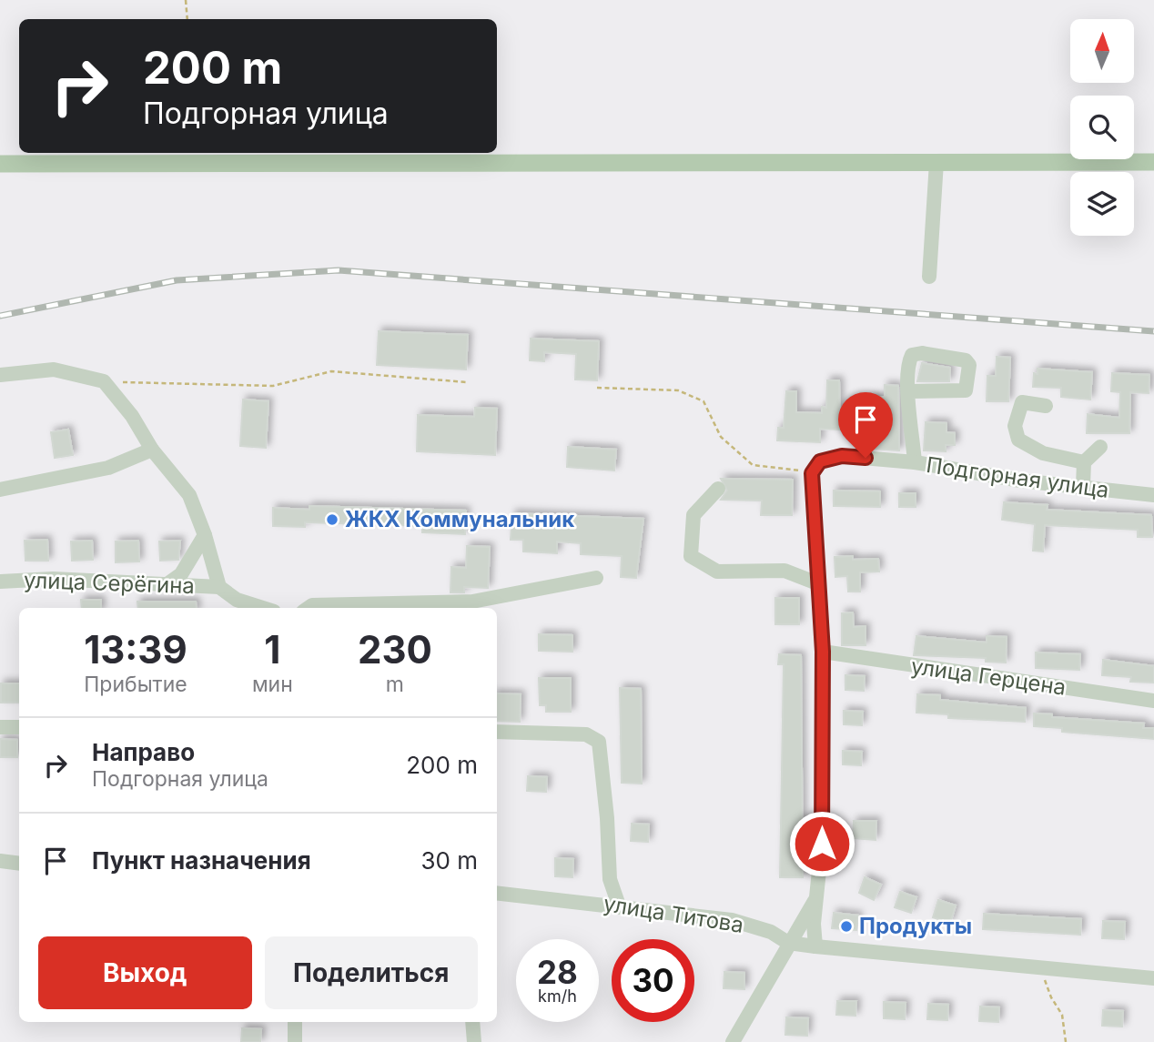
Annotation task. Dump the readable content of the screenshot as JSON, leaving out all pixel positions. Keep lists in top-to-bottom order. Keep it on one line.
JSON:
{"streets":{"street":["Подгорная улица","улица Серёгина","улица Герцена","улица Титова"]},"places":["ЖКХ Коммунальник","Продукты"],"north":"top","page":{"turn":["200 m","Подгорная улица"],"eta":["13:39","Прибытие","1","мин","230","m"],"list":[{"name":"Направо","note":"Подгорная улица","value":"200 m"},{"name":"Пункт назначения","value":"30 m"}],"buttons":["Выход","Поделиться"],"speed":"28 km/h","limit":"30"}}
